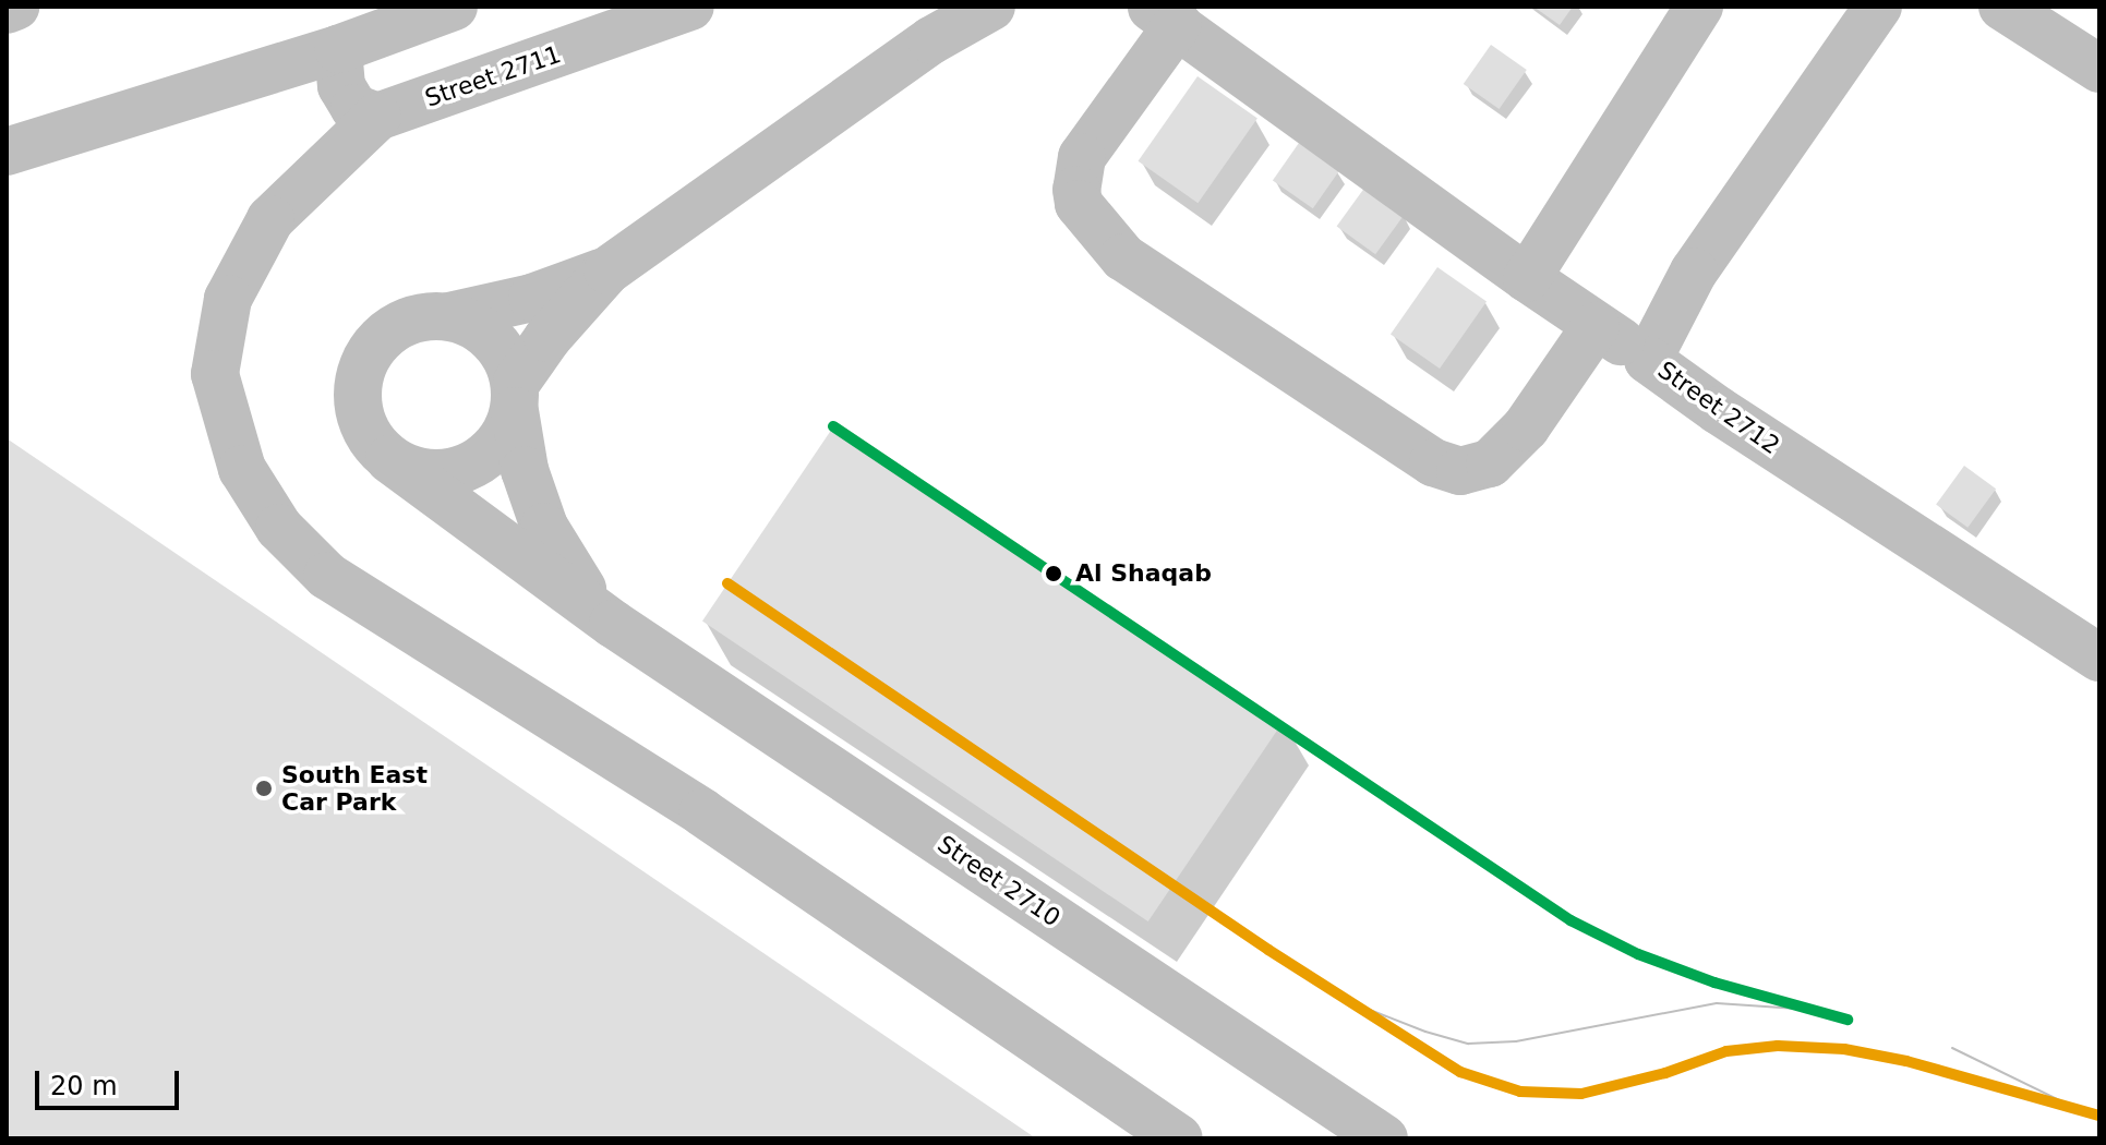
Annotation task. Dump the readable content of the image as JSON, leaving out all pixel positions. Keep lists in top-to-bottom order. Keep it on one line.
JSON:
{"streets":{"street":["Street 2711","Street 2712","Street 2710"]},"places":["Al Shaqab","South East Car Park"],"scale_bar":"20 m"}
